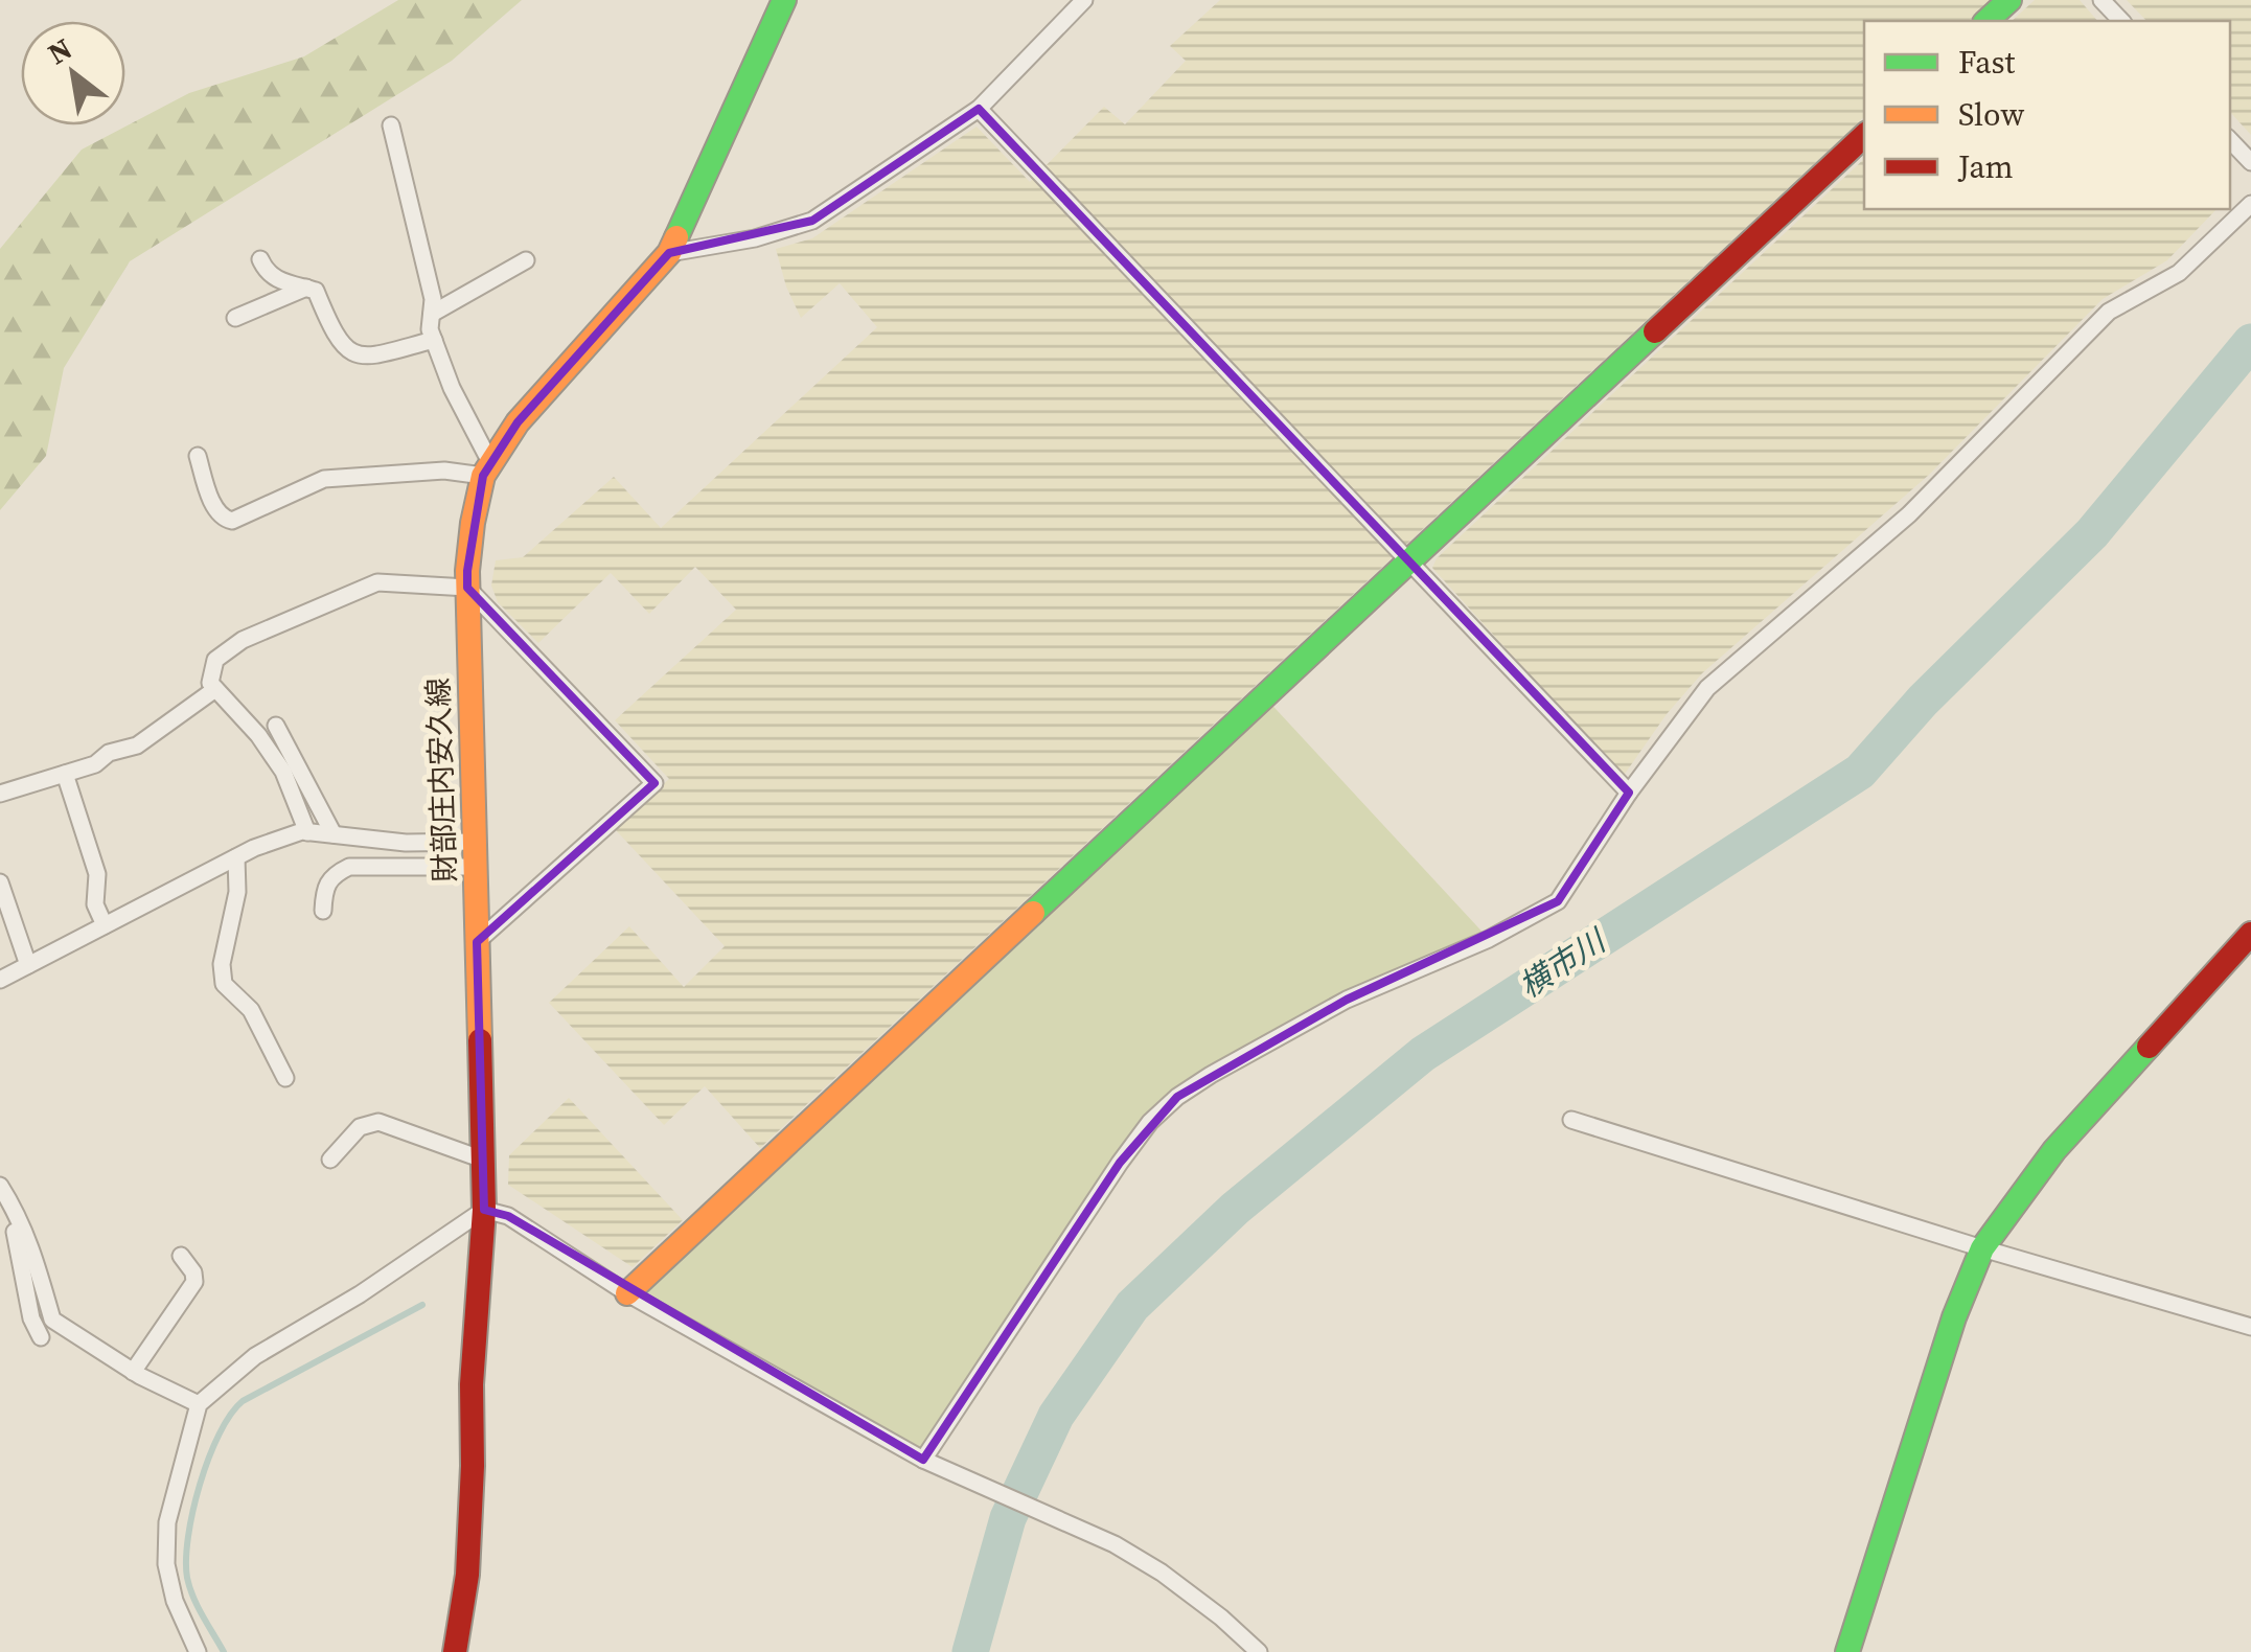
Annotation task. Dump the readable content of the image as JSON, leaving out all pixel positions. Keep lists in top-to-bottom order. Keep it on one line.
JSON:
{"streets":{"street":["財部庄内安久線"]},"water":["横市川"],"legend":["Fast","Slow","Jam"],"north":"top left"}
